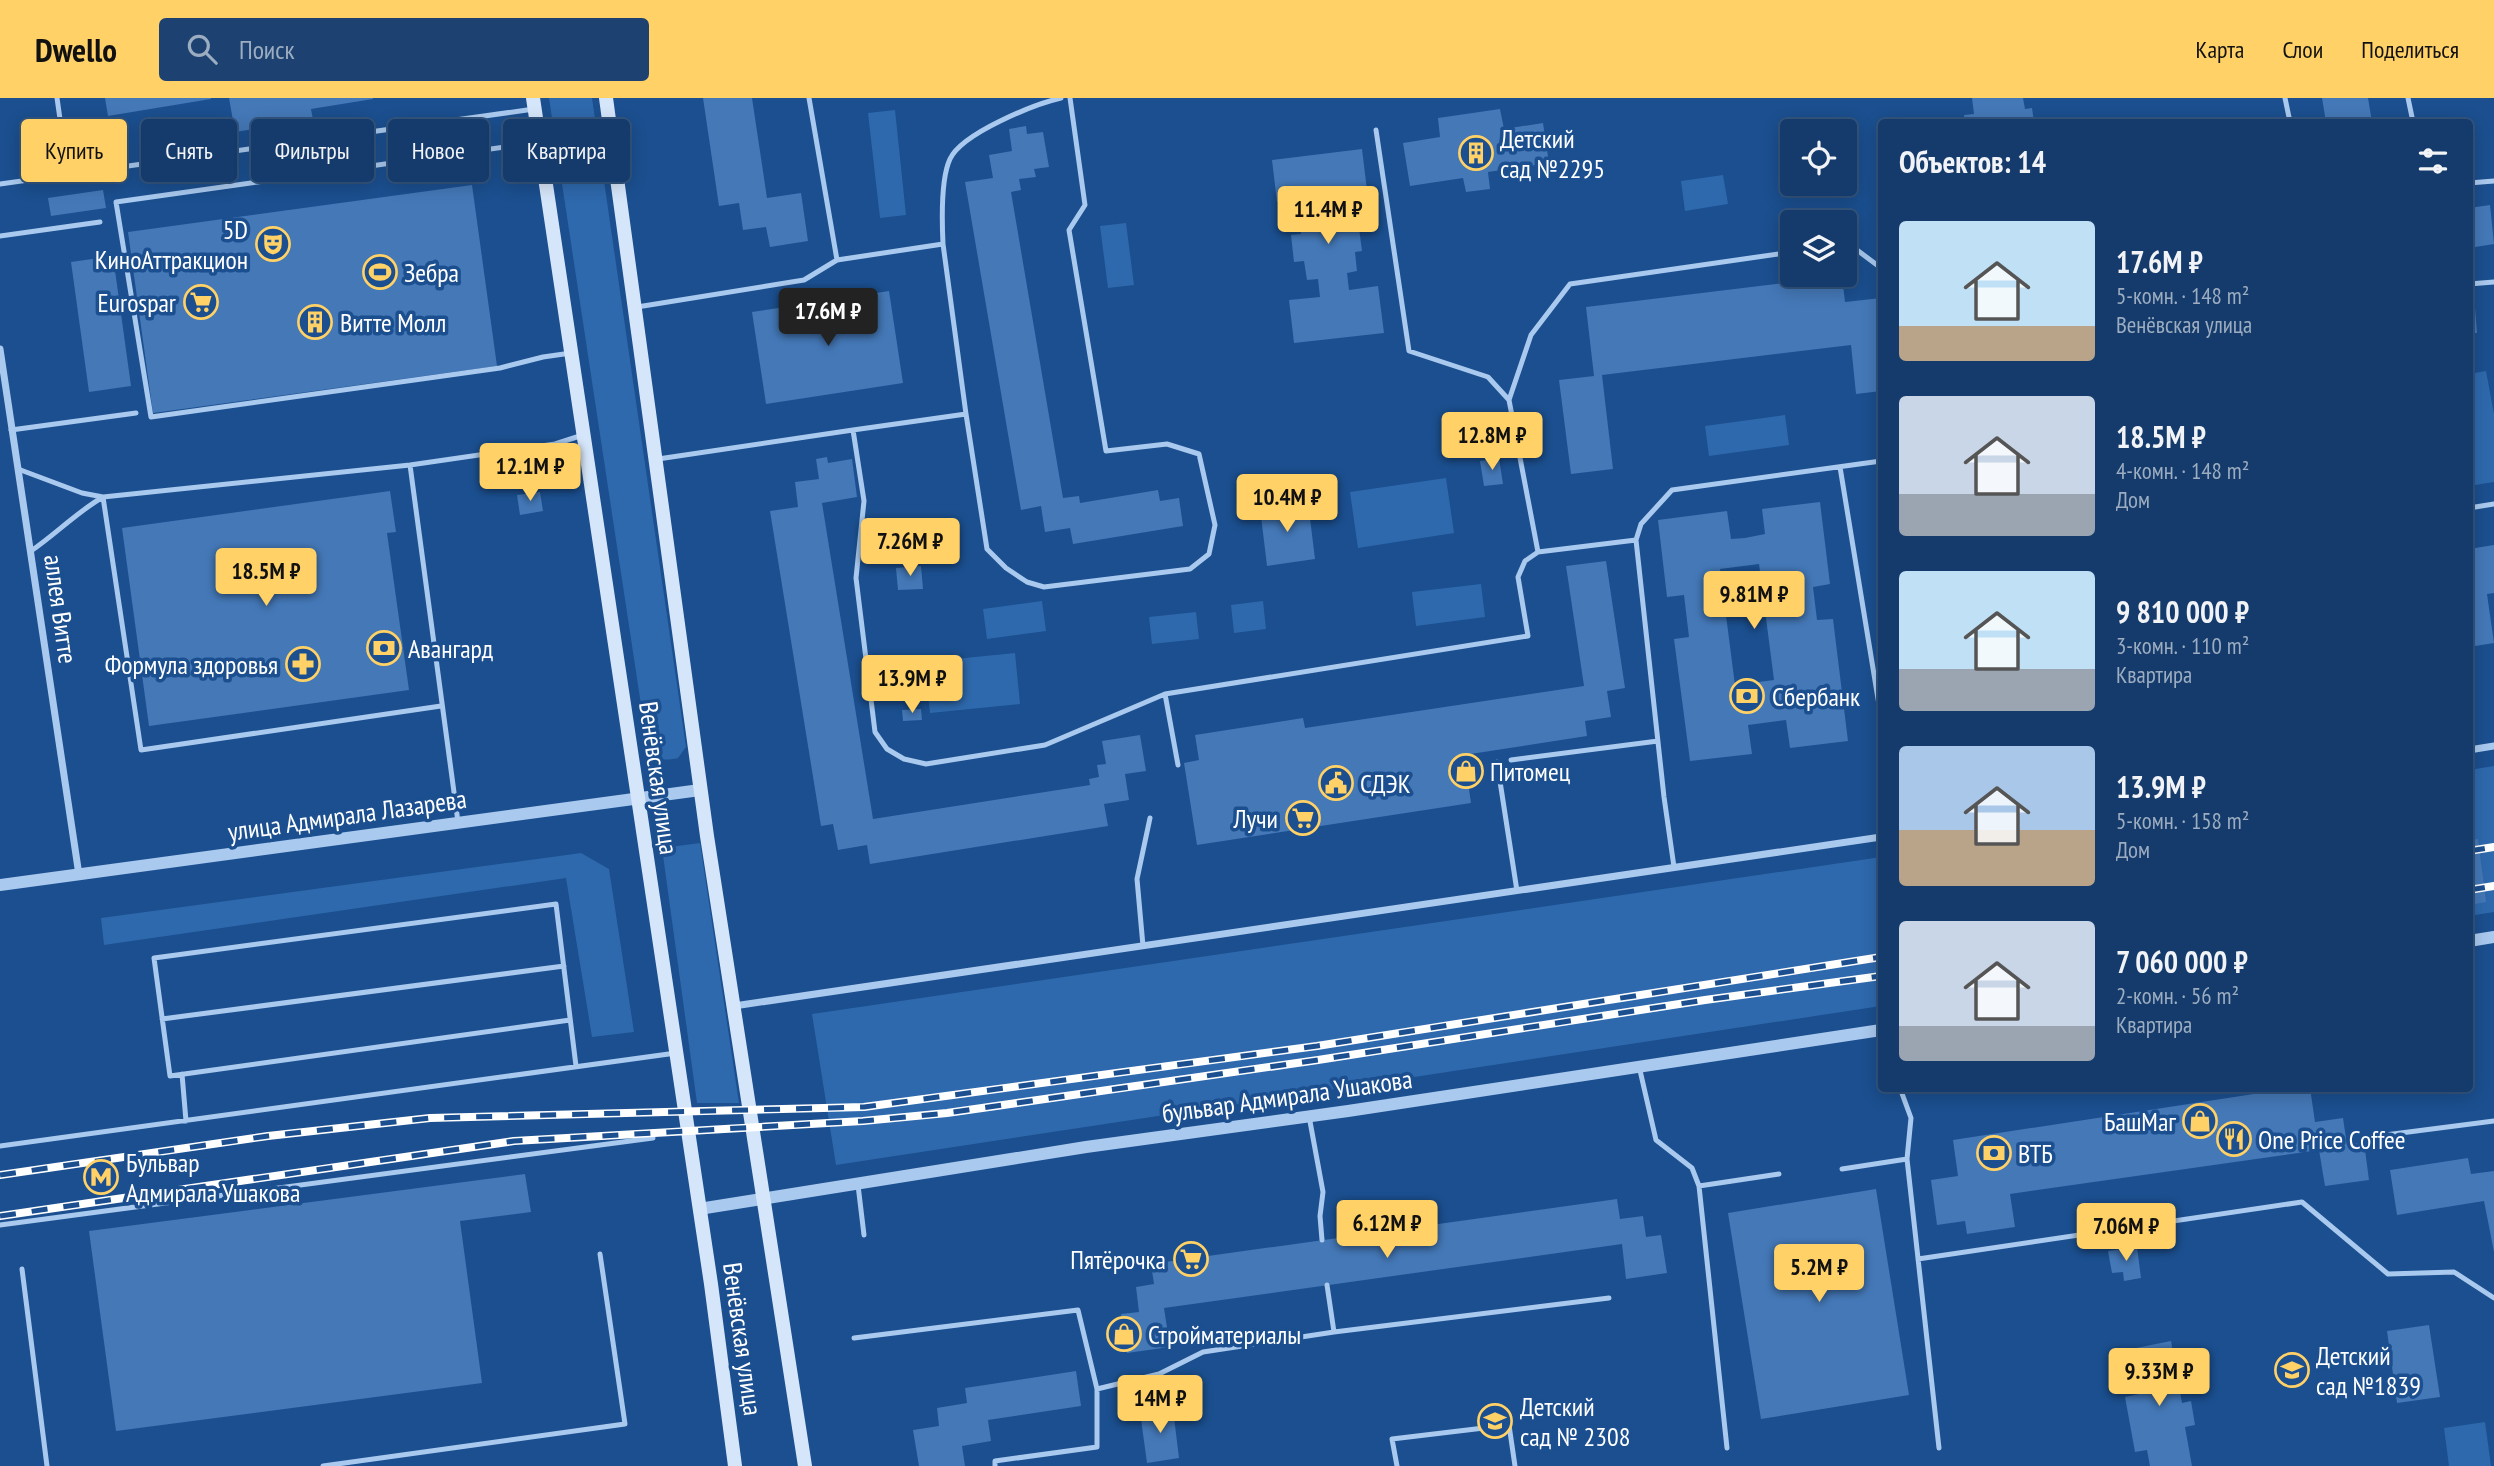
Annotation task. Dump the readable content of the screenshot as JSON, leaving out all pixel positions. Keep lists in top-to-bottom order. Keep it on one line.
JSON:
{"streets":{"main road":["Венёвская улица"],"street":["аллея Витте","улица Адмирала Лазарева","бульвар Адмирала Ушакова"]},"crossings":[["аллея Витте","улица Адмирала Лазарева"],["Венёвская улица","улица Адмирала Лазарева"],["Венёвская улица","бульвар Адмирала Ушакова"]],"places":{"building":["Детский сад №2295","Витте Молл"],"theatre":["5D КиноАттракцион"],"sports":["Зебра"],"supermarket":["Eurospar","Лучи","Пятёрочка"],"bank":["Авангард","Сбербанк","ВТБ"],"pharmacy":["Формула здоровья"],"shop":["Питомец","БашМаг","Стройматериалы"],"public building":["СДЭК"],"restaurant":["One Price Coffee"],"metro station":["Бульвар Адмирала Ушакова"],"school or university":["Детский сад №1839","Детский сад № 2308"]},"page":{"header":"Dwello","search":"Поиск","nav":["Карта","Слои","Поделиться"],"chip":["Купить","Снять","Фильтры","Новое","Квартира"],"heading":"Объектов: 14","price":["11.4M ₽","17.6M ₽","12.8M ₽","12.1M ₽","10.4M ₽","7.26M ₽","18.5M ₽","9.81M ₽","13.9M ₽","6.12M ₽","7.06M ₽","5.2M ₽","9.33M ₽","14M ₽"],"list":[{"name":"17.6M ₽","note":"5-комн. · 148 m² · Венёвская улица"},{"name":"18.5M ₽","note":"4-комн. · 148 m² · Дом"},{"name":"9 810 000 ₽","note":"3-комн. · 110 m² · Квартира"},{"name":"13.9M ₽","note":"5-комн. · 158 m² · Дом"},{"name":"7 060 000 ₽","note":"2-комн. · 56 m² · Квартира"}]}}
